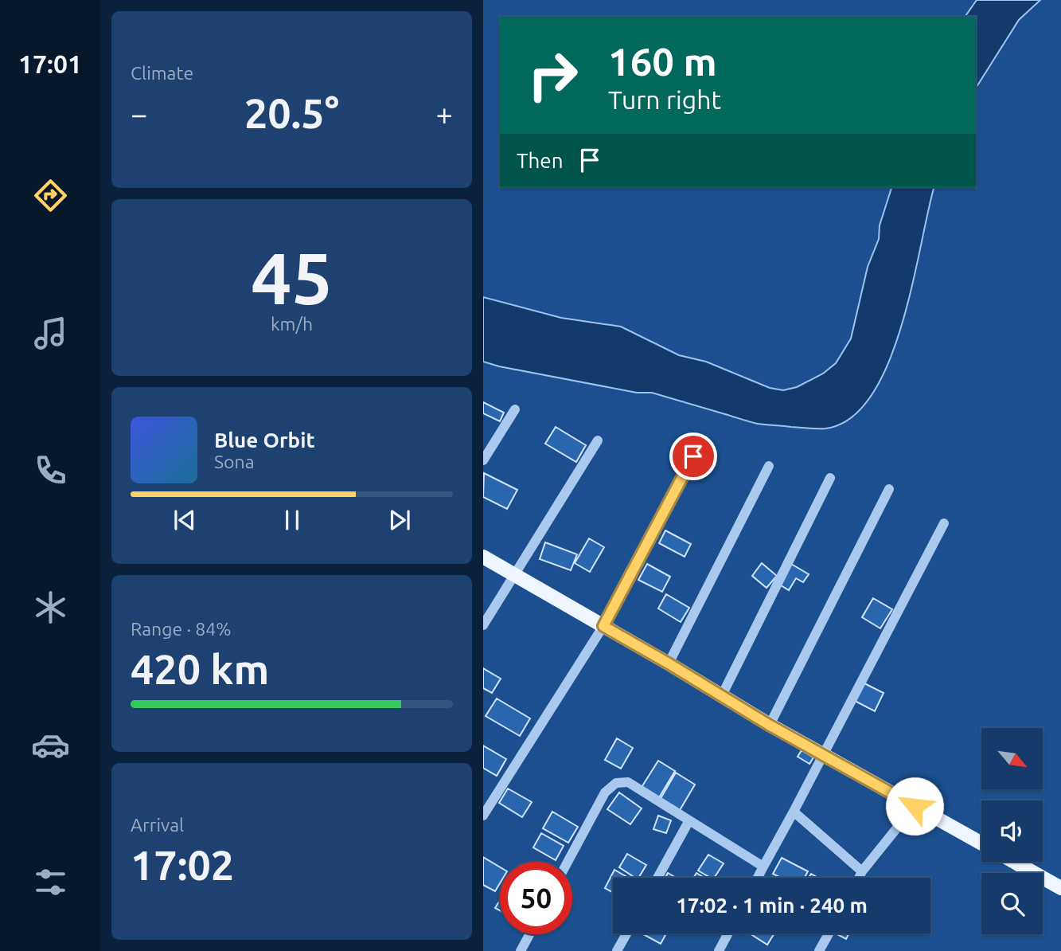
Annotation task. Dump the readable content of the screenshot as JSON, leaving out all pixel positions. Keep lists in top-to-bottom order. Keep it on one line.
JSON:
{"north":"bottom right","page":{"tabs":"17:01","tile":["Climate",["45","km/h"],["Range · 84%","420 km"],["Arrival","17:02"]],"turn":["160 m","Turn right"],"heat":["−","20.5°","+"],"then":"Then","song":["Blue Orbit","Sona"],"limit":"50","trip":"17:02 · 1 min · 240 m"}}
